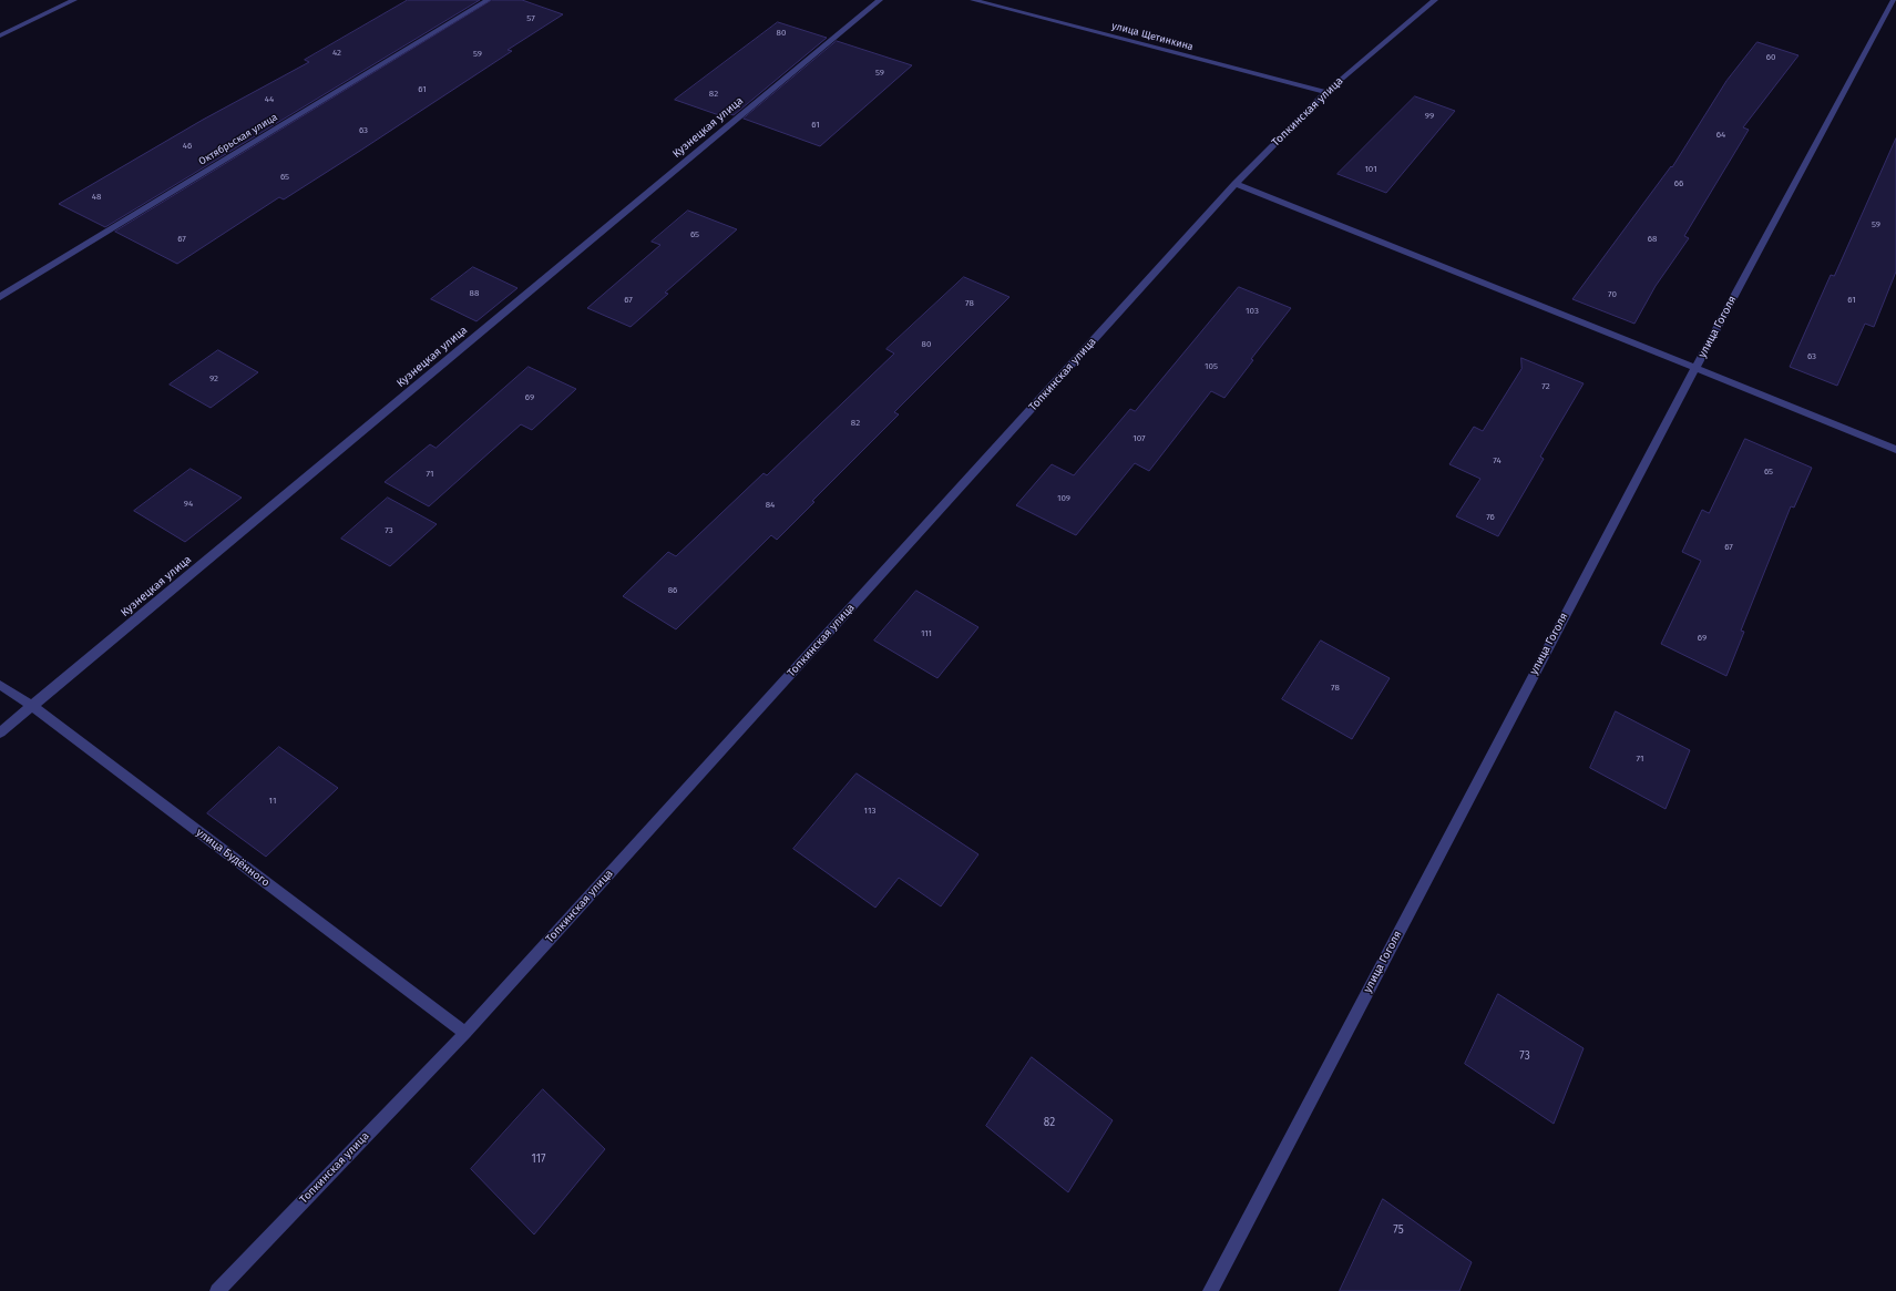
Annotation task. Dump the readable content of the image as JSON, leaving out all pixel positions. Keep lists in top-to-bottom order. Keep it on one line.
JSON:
{"streets":{"street":["улица Щетинкина","Топкинская улица","Кузнецкая улица","Октябрьская улица","улица Гоголя","улица Будённого"]},"crossings":[["улица Щетинкина","Топкинская улица"],["Топкинская улица","улица Будённого"],["Кузнецкая улица","улица Будённого"]],"house_numbers":["57","80","42","59","60","59","61","82","44","99","61","63","64","46","101","65","66","48","59","65","67","68","88","70","67","61","78","103","80","63","105","92","72","69","82","107","74","65","71","109","94","84","76","73","67","86","111","69","78","71","11","113","73","82","117","75"]}
